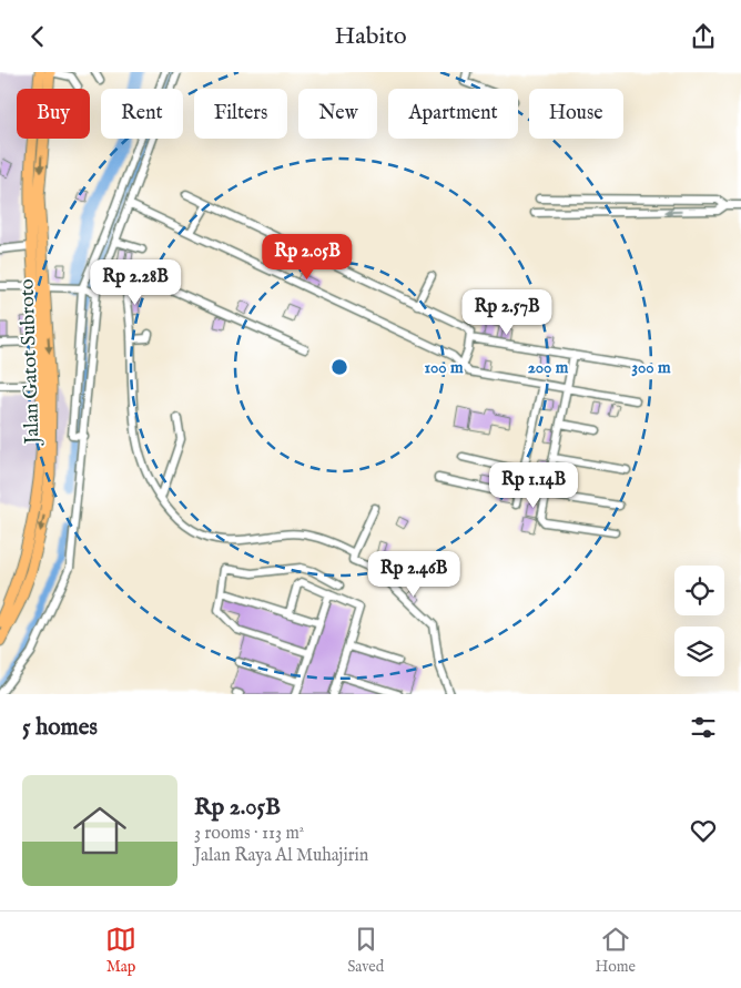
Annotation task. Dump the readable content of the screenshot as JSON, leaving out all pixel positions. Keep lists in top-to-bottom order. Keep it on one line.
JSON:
{"streets":{"highway":["Jalan Gatot Subroto"]},"page":{"header":"Habito","chip":["Buy","Rent","Filters","New","Apartment","House"],"price":["Rp 2.05B","Rp 2.28B","Rp 2.57B","Rp 1.14B","Rp 2.46B"],"heading":"5 homes","list":[{"name":"Rp 2.05B","note":"3 rooms · 113 m² · Jalan Raya Al Muhajirin"}],"tabs":["Map","Saved","Home"]},"rings":["100 m","200 m","300 m"]}
